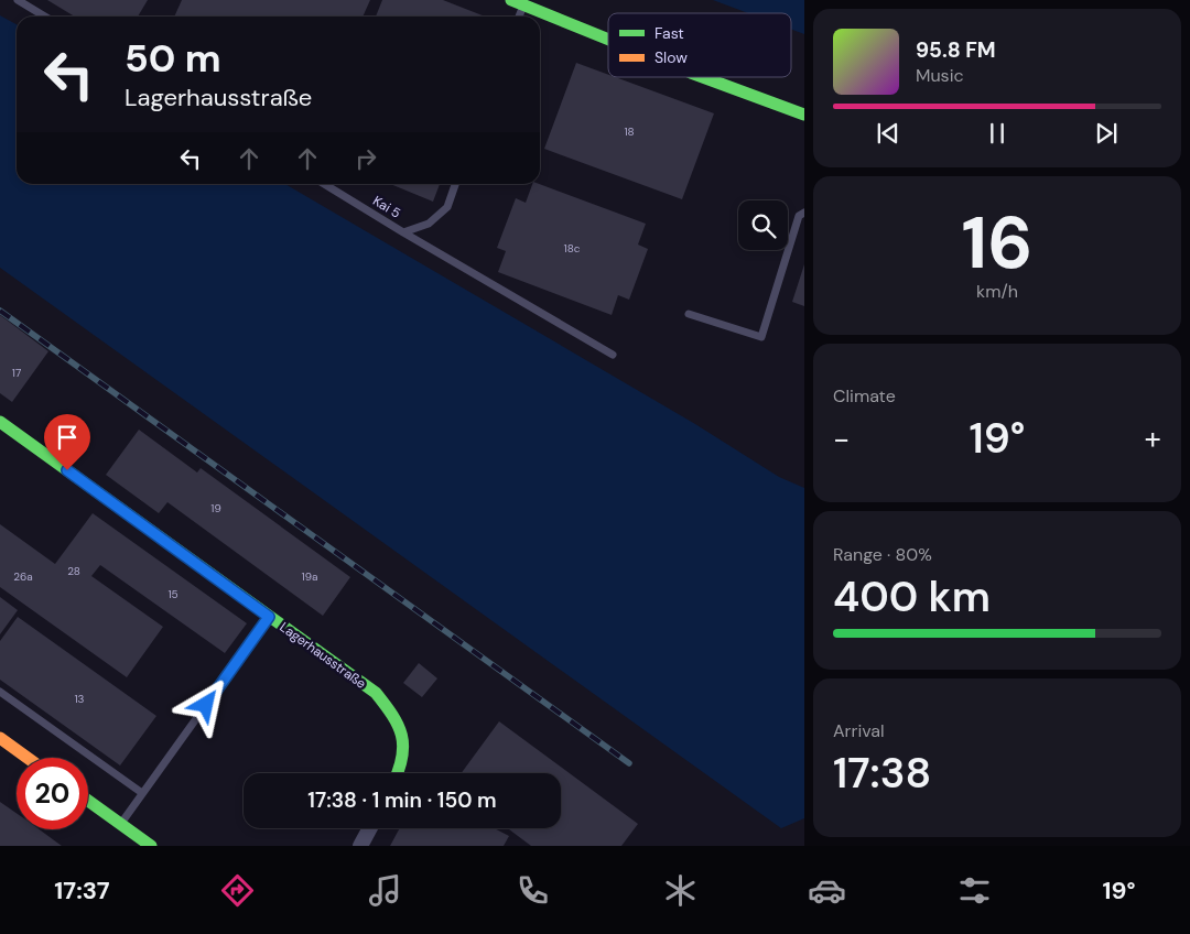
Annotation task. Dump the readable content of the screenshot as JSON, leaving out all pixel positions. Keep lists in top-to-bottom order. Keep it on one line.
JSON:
{"streets":{"street":["Lagerhausstraße"],"lane":["Kai 5"]},"house_numbers":["18","18c","17","19","28","26a","19a","15","13"],"legend":["Fast","Slow"],"page":{"turn":["50 m","Lagerhausstraße"],"song":["95.8 FM","Music"],"tile":[["16","km/h"],"Climate",["Range · 80%","400 km"],["Arrival","17:38"]],"heat":["−","19°","+"],"limit":"20","trip":"17:38 · 1 min · 150 m","tabs":["17:37","19°"]}}
